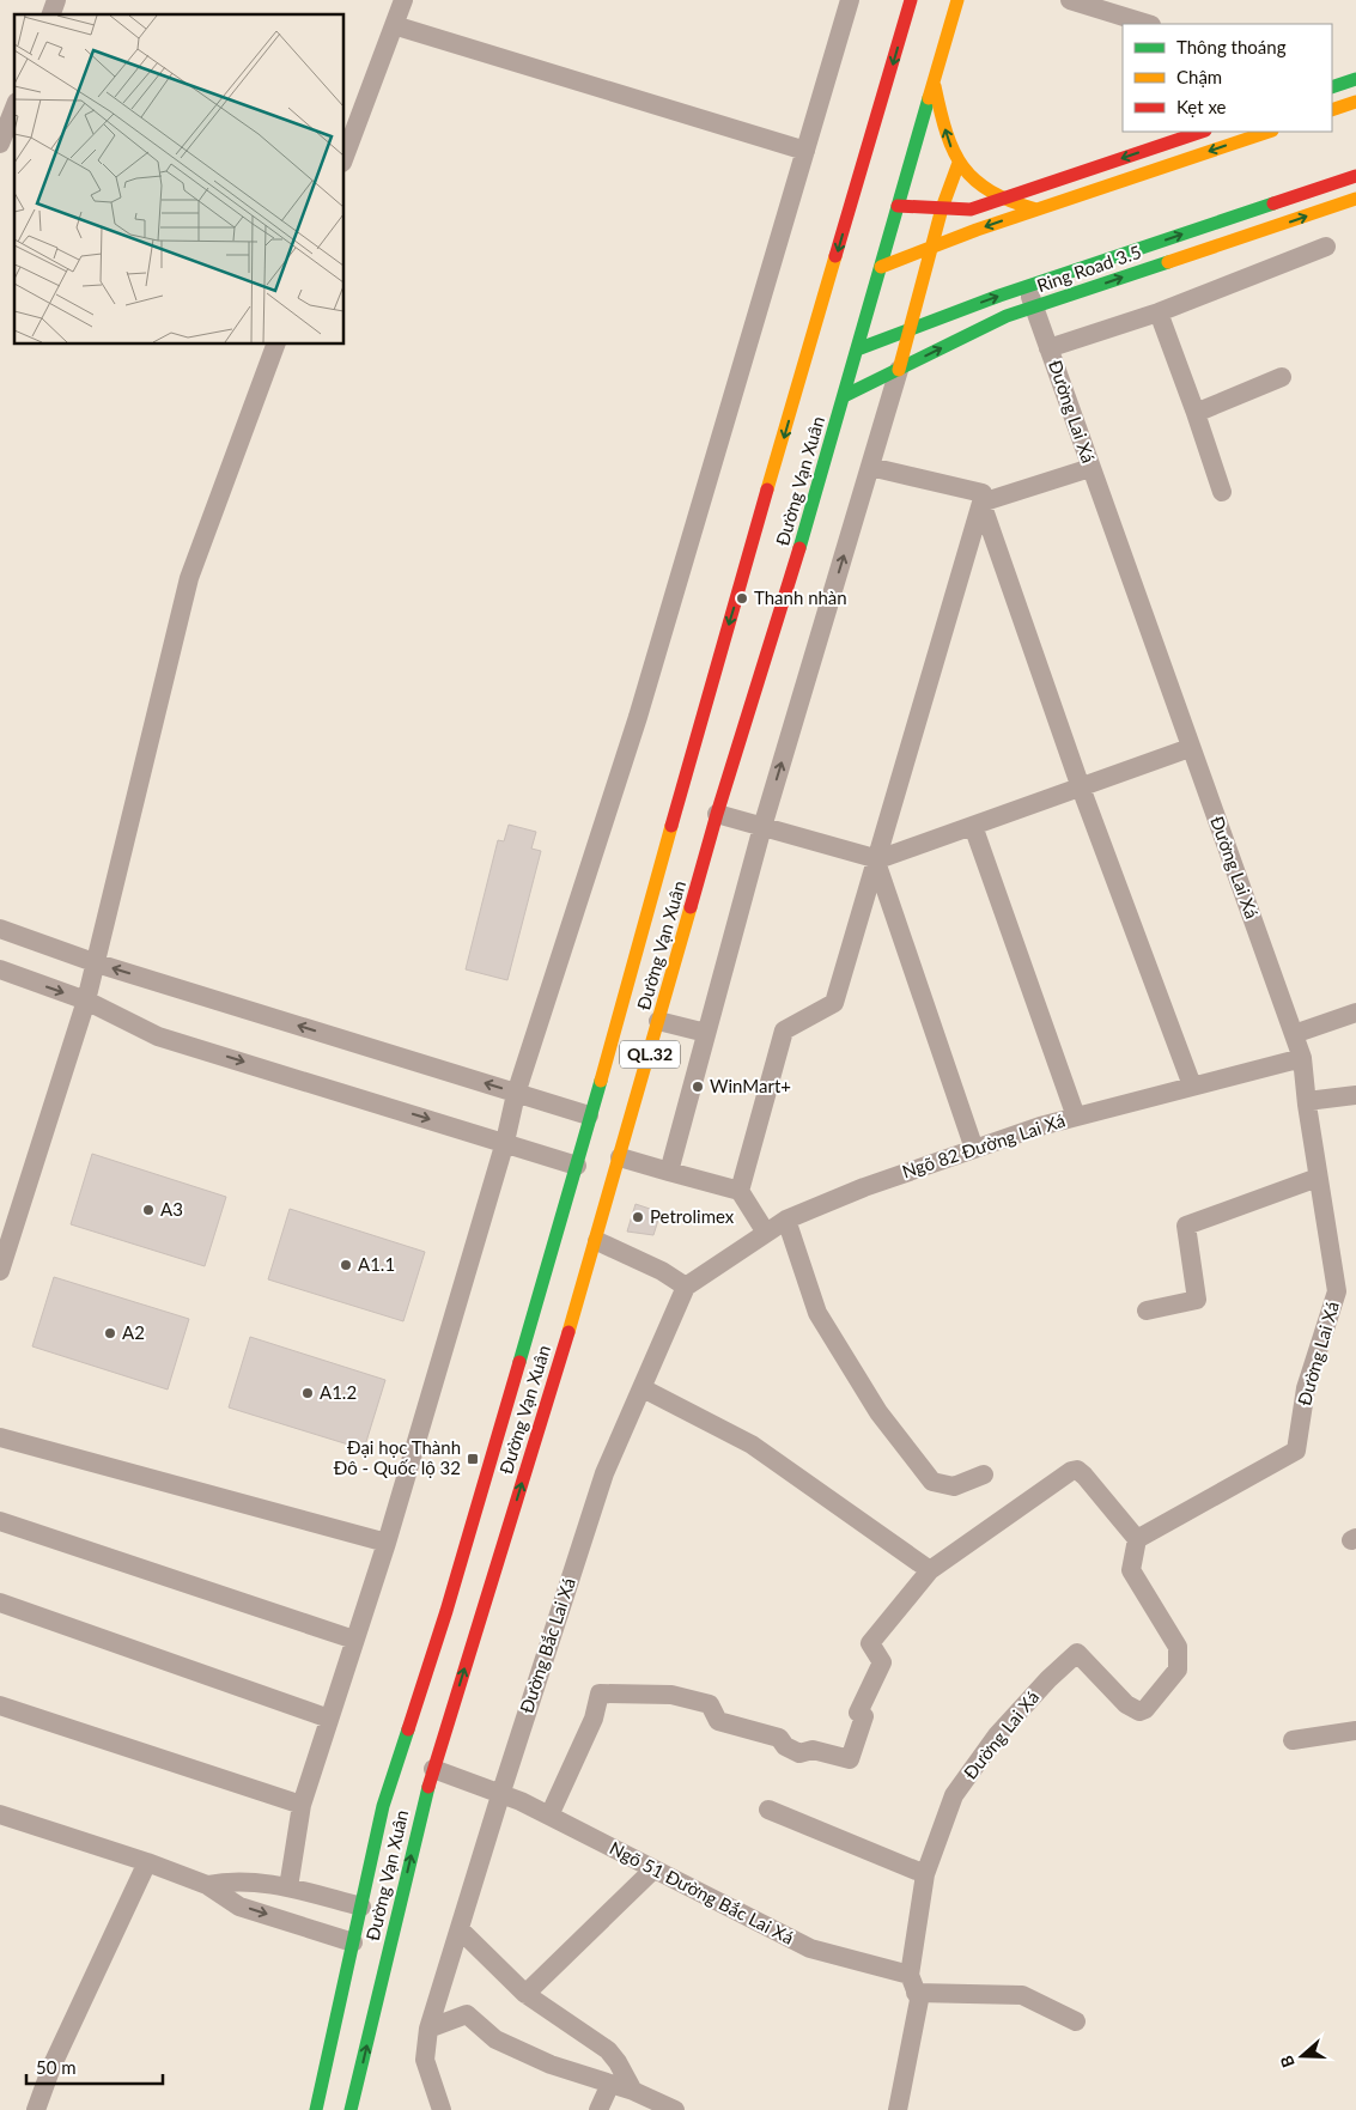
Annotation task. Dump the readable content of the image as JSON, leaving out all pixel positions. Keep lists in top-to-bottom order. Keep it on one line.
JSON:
{"streets":{"main road":["Ring Road 3.5","Đường Vạn Xuân","QL.32"],"street":["Đường Lai Xá","Ngõ 82 Đường Lai Xá","Đường Bắc Lai Xá","Ngõ 51 Đường Bắc Lai Xá"]},"crossings":[["Ring Road 3.5","Đường Lai Xá"],["Ring Road 3.5","Đường Vạn Xuân"],["Đường Lai Xá","Ngõ 82 Đường Lai Xá"],["Đường Lai Xá","Ngõ 51 Đường Bắc Lai Xá"],["Đường Vạn Xuân","Ngõ 51 Đường Bắc Lai Xá"],["Ngõ 82 Đường Lai Xá","Đường Bắc Lai Xá"],["Đường Bắc Lai Xá","Ngõ 51 Đường Bắc Lai Xá"]],"places":{"other":["Thanh nhàn","WinMart+","A3","Petrolimex","A1.1","A2","A1.2"],"transit":["Đại học Thành Đô - Quốc lộ 32"]},"legend":["Thông thoáng","Chậm","Kẹt xe"],"scale_bar":"50 m","north":"left"}
